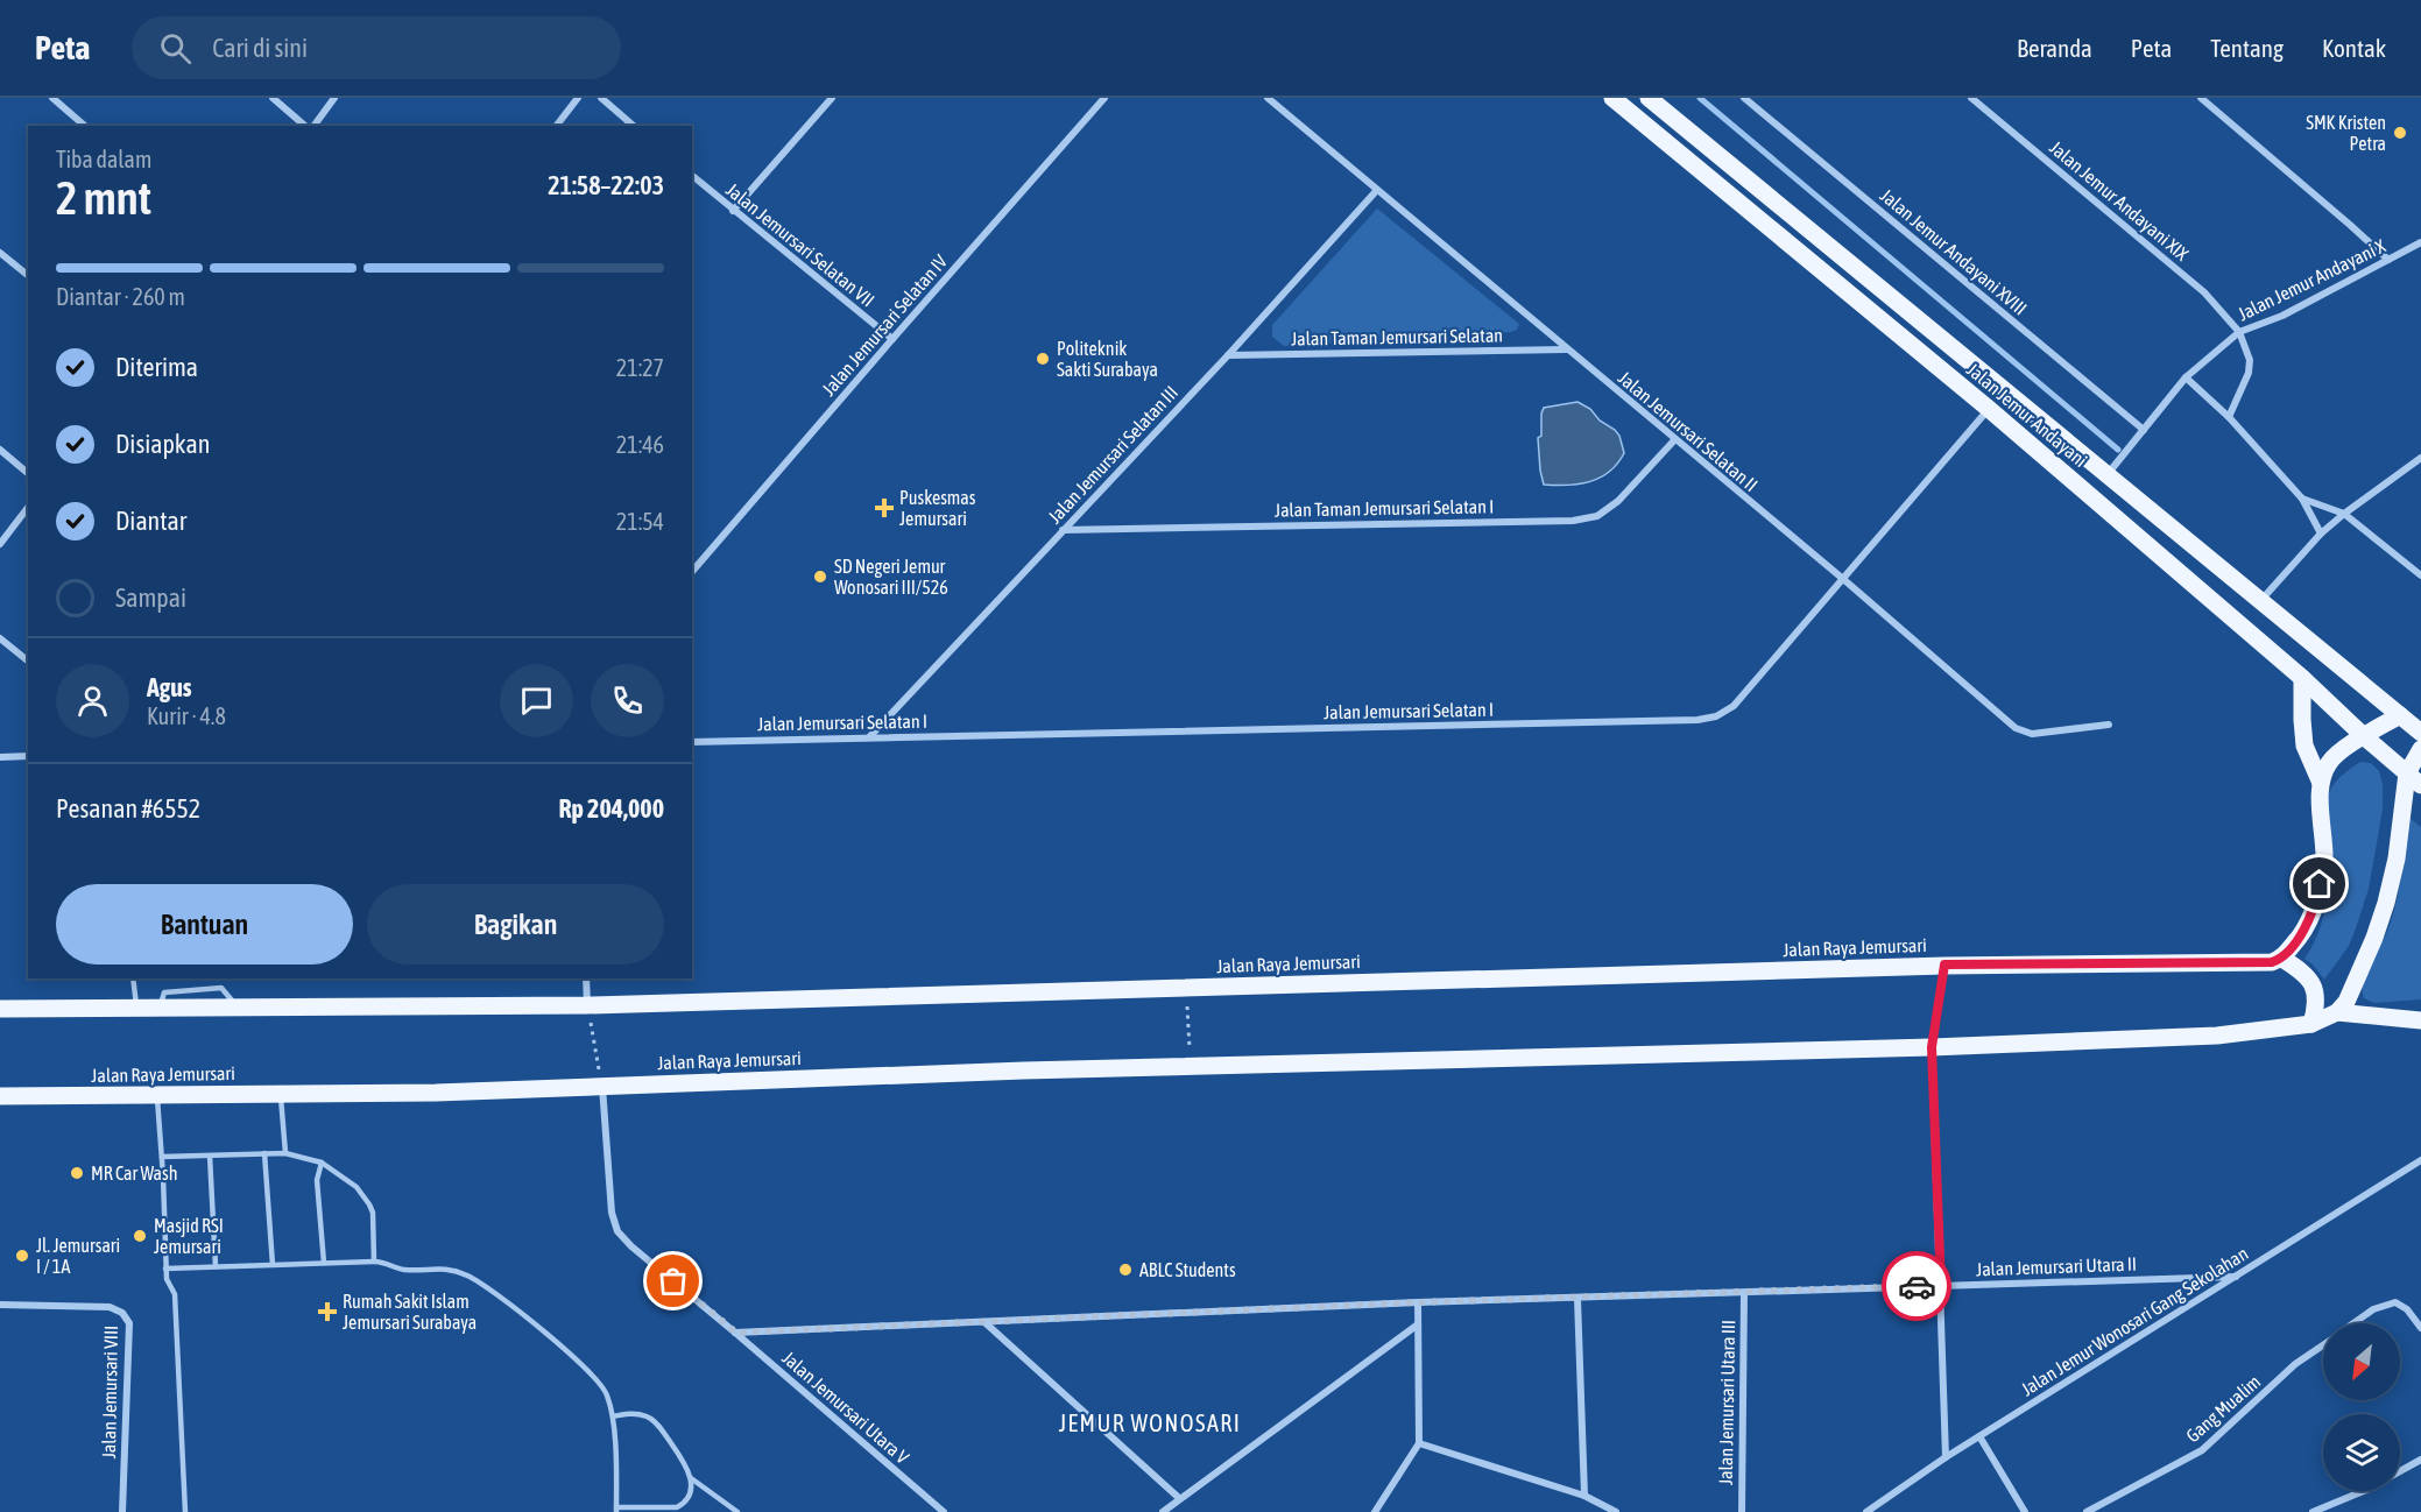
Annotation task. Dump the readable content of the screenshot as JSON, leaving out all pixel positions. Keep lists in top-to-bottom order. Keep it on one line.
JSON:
{"streets":{"main road":["Jalan Jemur Andayani","Jalan Raya Jemursari"],"street":["Jalan Jemur Andayani XIX","Jalan Jemursari Selatan VII","Jalan Jemur Andayani XVIII","Jalan Jemur Andayani X","Jalan Jemursari Selatan IV","Jalan Taman Jemursari Selatan","Jalan Jemursari Selatan II","Jalan Jemursari Selatan III","Jalan Taman Jemursari Selatan I","Jalan Jemursari Selatan I","Jalan Jemursari Utara II","Jalan Jemur Wonosari Gang Sekolahan","Jalan Jemursari VIII","Jalan Jemursari Utara III","Jalan Jemursari Utara V","Gang Mualim"]},"crossings":[["Jalan Jemur Andayani XIX","Jalan Jemur Andayani X"],["Jalan Jemursari Selatan VII","Jalan Jemursari Selatan IV"],["Jalan Jemur Andayani XVIII","Jalan Jemur Andayani X"],["Jalan Jemur Andayani X","Jalan Jemur Andayani"],["Jalan Taman Jemursari Selatan","Jalan Jemursari Selatan II"],["Jalan Taman Jemursari Selatan","Jalan Jemursari Selatan III"],["Jalan Jemur Andayani","Jalan Jemursari Selatan I"],["Jalan Jemursari Selatan II","Jalan Jemursari Selatan III"],["Jalan Jemursari Selatan II","Jalan Taman Jemursari Selatan I"],["Jalan Jemursari Selatan II","Jalan Jemursari Selatan I"],["Jalan Jemursari Selatan III","Jalan Taman Jemursari Selatan I"],["Jalan Jemursari Selatan III","Jalan Jemursari Selatan I"],["Jalan Raya Jemursari","Jalan Jemursari Utara V"],["Jalan Jemursari Utara II","Jalan Jemur Wonosari Gang Sekolahan"],["Jalan Jemursari Utara II","Jalan Jemursari Utara III"],["Jalan Jemursari Utara II","Jalan Jemursari Utara V"]],"districts":["JEMUR WONOSARI"],"places":{"other":["SMK Kristen Petra","Politeknik Sakti Surabaya","SD Negeri Jemur Wonosari III/526","MR Car Wash","Masjid RSI Jemursari","Jl. Jemursari I / 1A","ABLC Students"],"health":["Puskesmas Jemursari","Rumah Sakit Islam Jemursari Surabaya"]},"north":"bottom left","page":{"header":"Peta","search":"Cari di sini","nav":["Beranda","Peta","Tentang","Kontak"],"heading":["2 mnt","Tiba dalam","21:58–22:03"],"panel":["Agus","Kurir · 4.8","Pesanan #6552","Rp 204,000"],"bar":"Diantar · 260 m","list":[["Diterima","21:27"],["Disiapkan","21:46"],["Diantar","21:54"],"Sampai"],"buttons":["Bantuan","Bagikan"]}}
